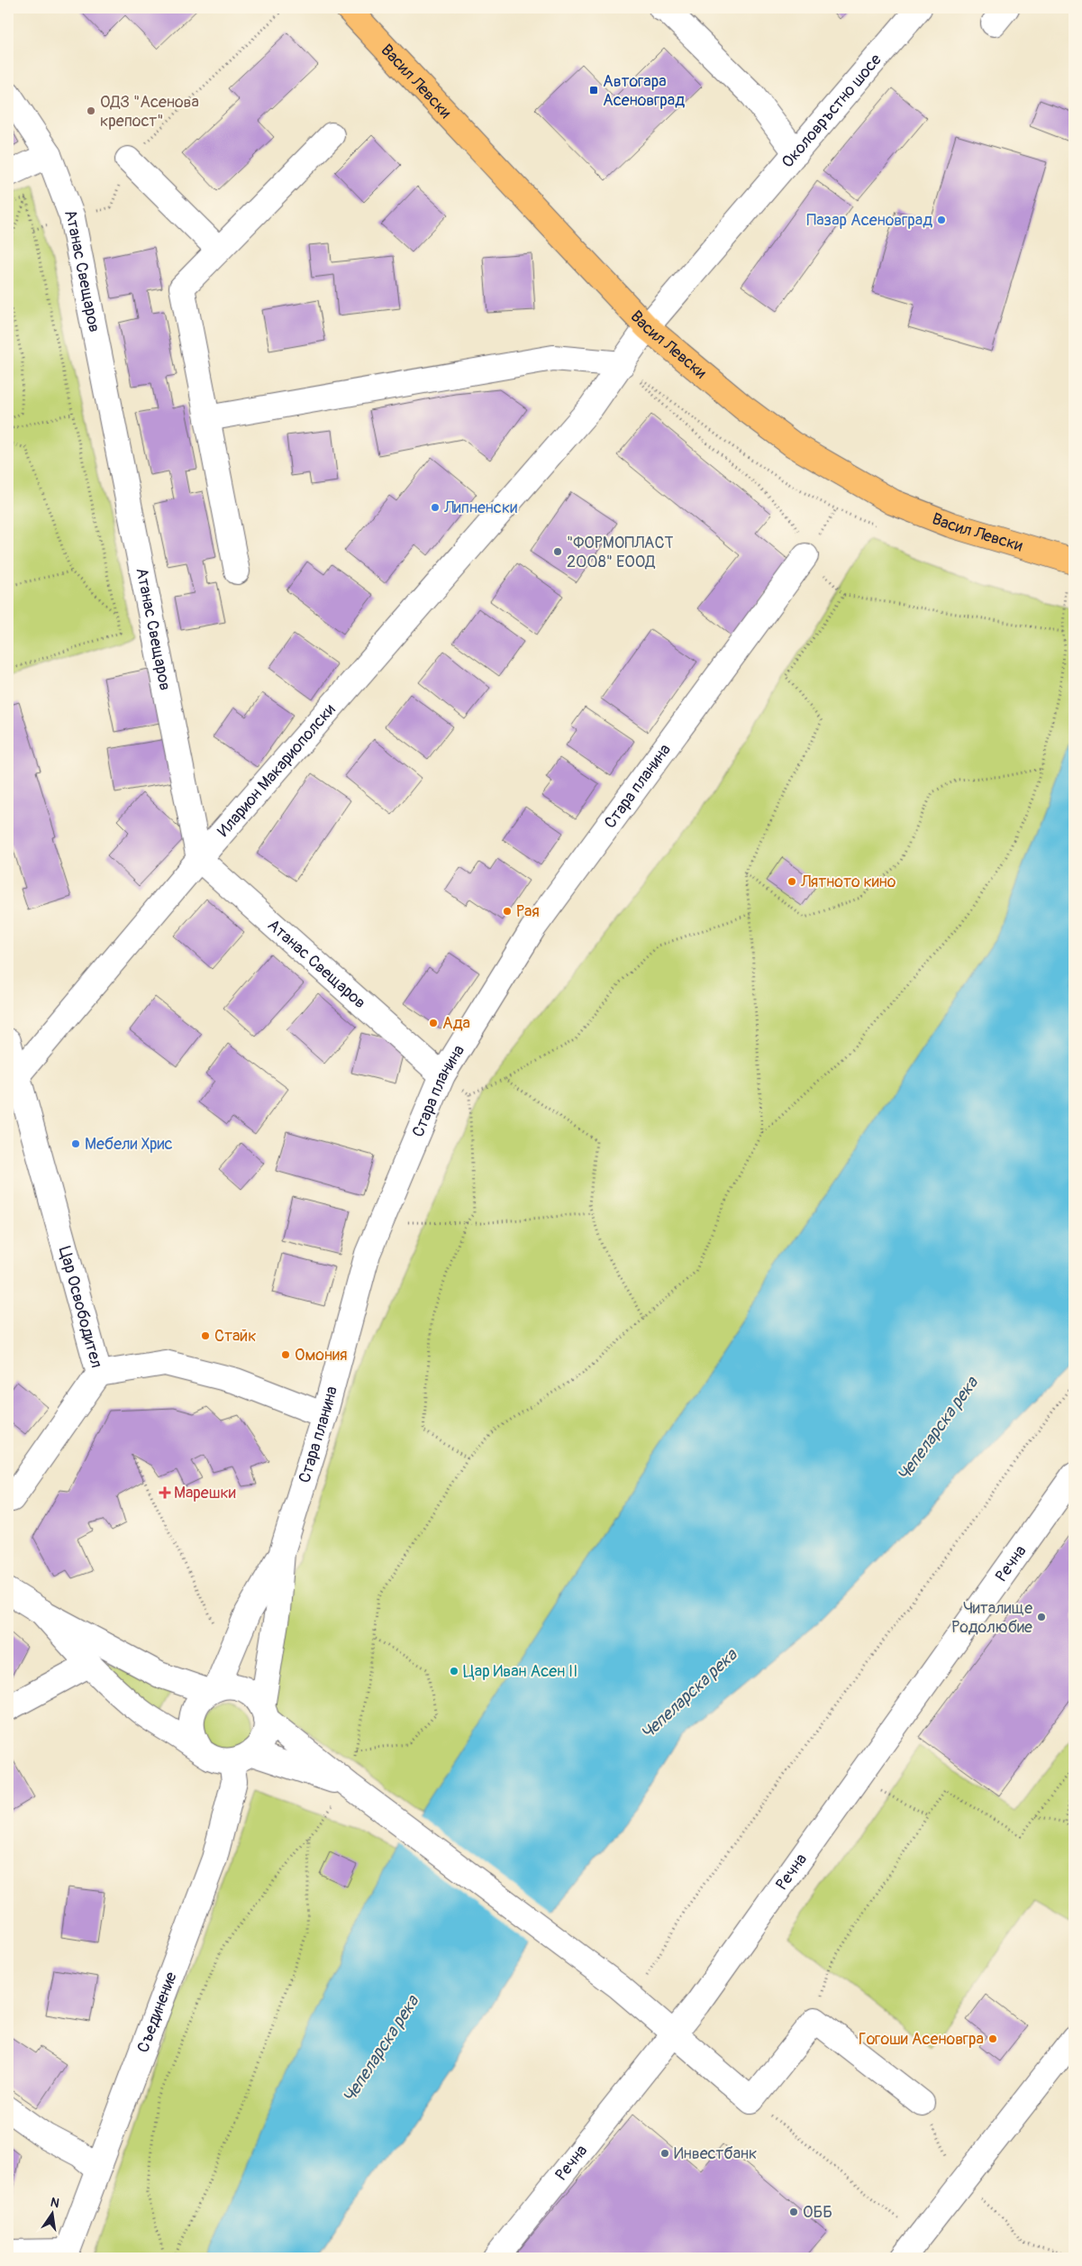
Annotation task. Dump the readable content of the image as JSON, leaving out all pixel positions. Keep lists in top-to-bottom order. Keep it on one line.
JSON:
{"streets":{"main road":["Васил Левски"],"street":["Околовръстно шосе","Атанас Свещаров","Иларион Макариополски","Стара планина","Цар Освободител","Речна","Съединение"]},"crossings":[["Васил Левски","Околовръстно шосе"],["Васил Левски","Иларион Макариополски"],["Околовръстно шосе","Иларион Макариополски"],["Атанас Свещаров","Иларион Макариополски"],["Атанас Свещаров","Стара планина"],["Иларион Макариополски","Цар Освободител"],["Стара планина","Цар Освободител"]],"water":["Чепеларска река"],"places":{"transit":["Автогара Асеновград"],"other":["ОДЗ \"Асенова крепост\"","Пазар Асеновград","Липненски","\"ФОРМОПЛАСТ 2008\" ЕООД","Лятното кино","Рая","Ада","Мебели Хрис","Стайк","Омония","Читалище Родолюбие","Цар Иван Асен II","Гогоши Асеновгра","Инвестбанк","ОББ"],"health":["Марешки"]},"north":"top"}
